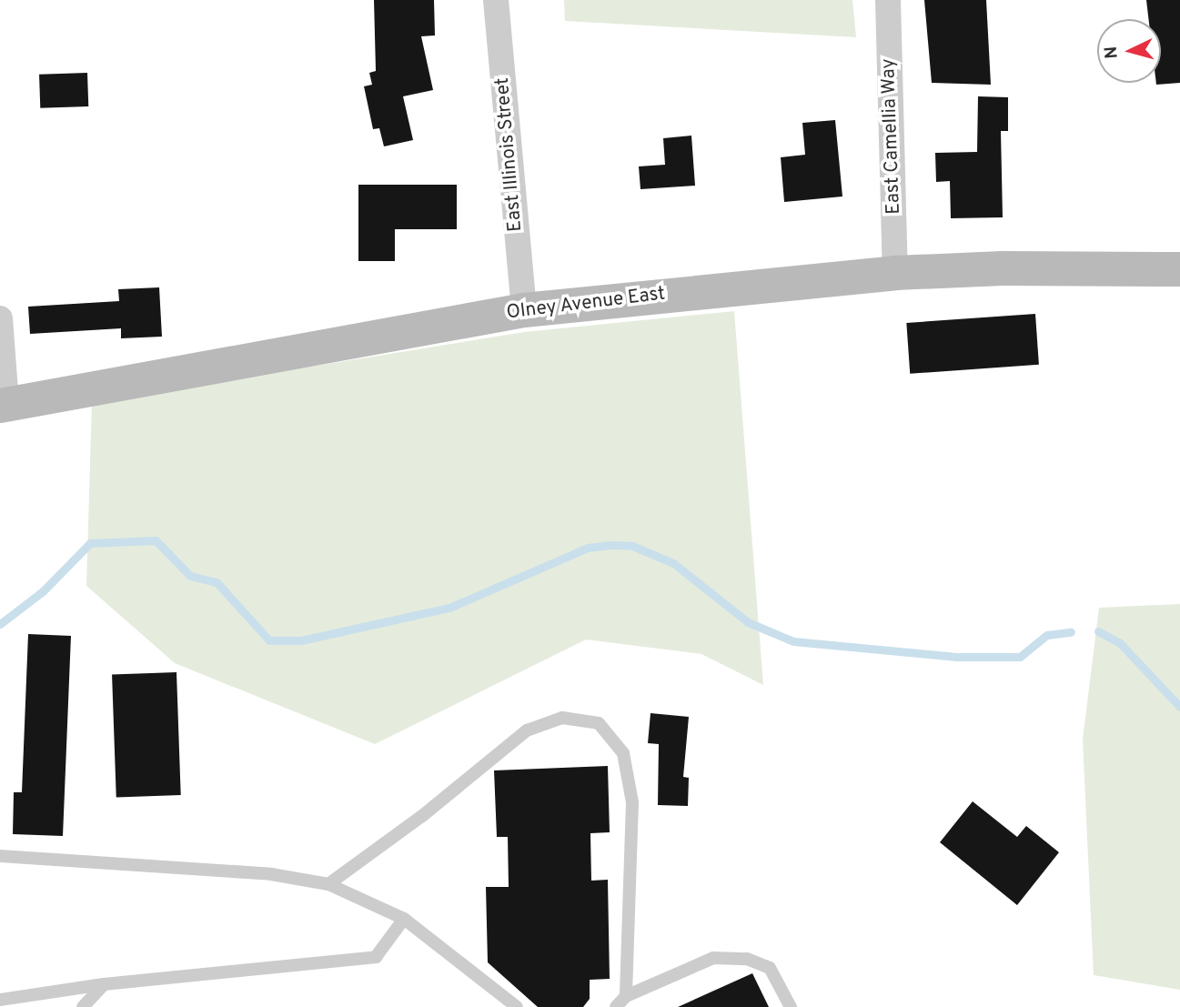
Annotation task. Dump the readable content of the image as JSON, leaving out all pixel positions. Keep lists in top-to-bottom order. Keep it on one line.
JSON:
{"streets":{"main road":["Olney Avenue East"],"street":["East Camellia Way","East Illinois Street"]},"crossings":[["East Camellia Way","Olney Avenue East"],["East Illinois Street","Olney Avenue East"]],"north":"left"}
